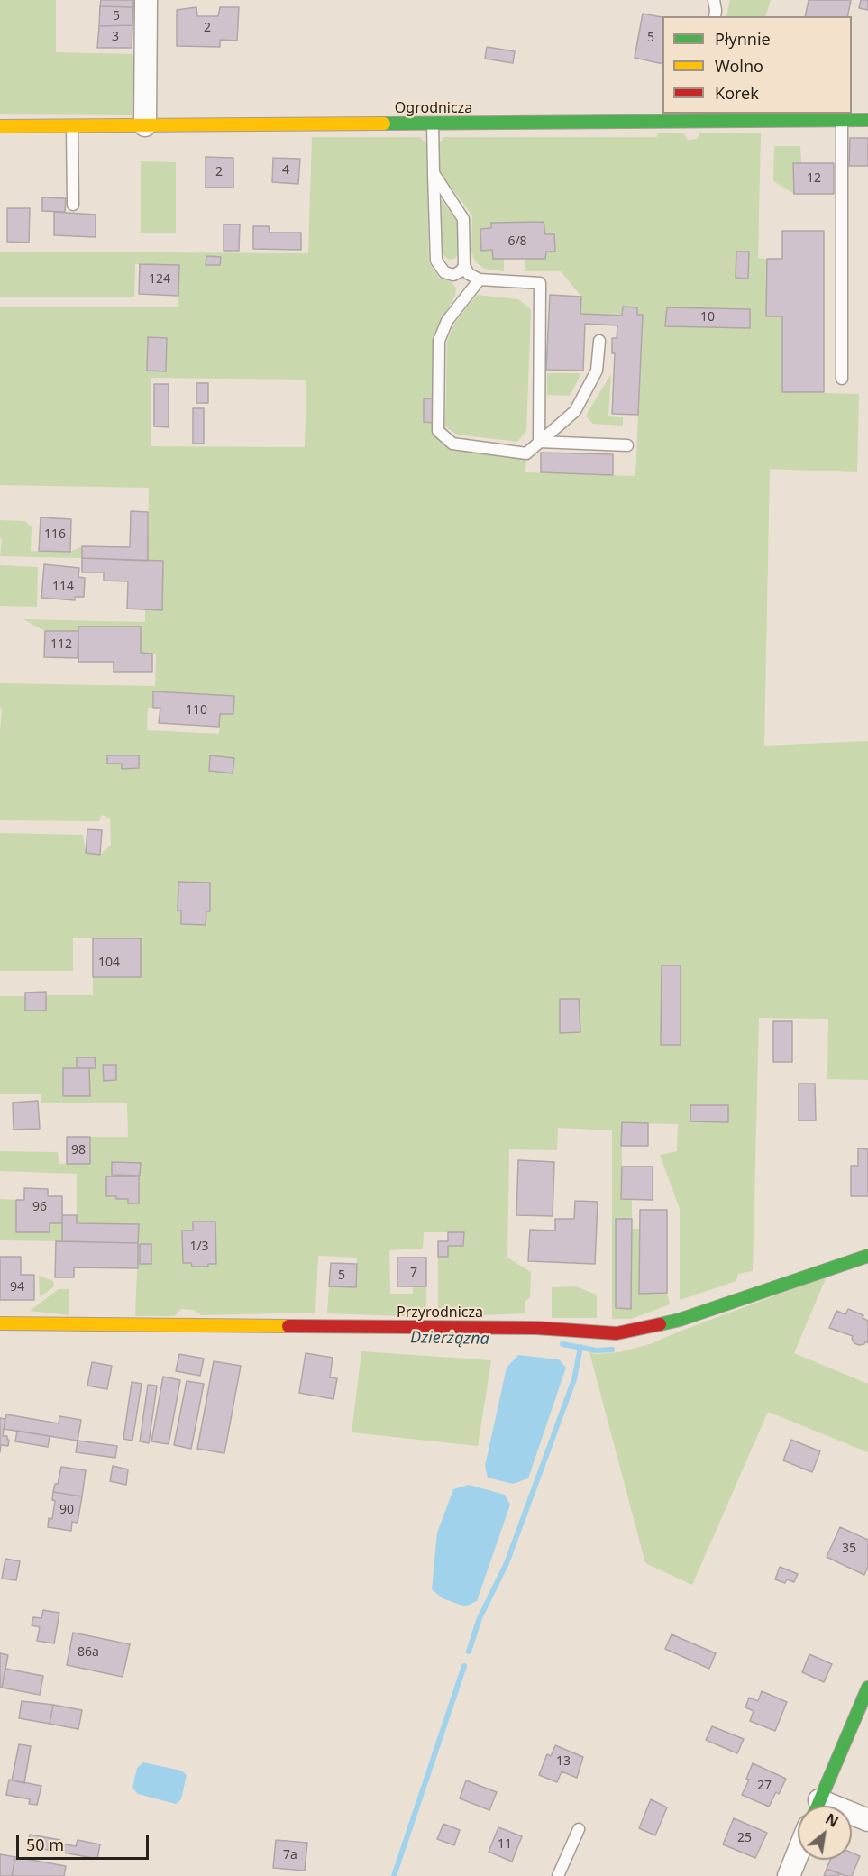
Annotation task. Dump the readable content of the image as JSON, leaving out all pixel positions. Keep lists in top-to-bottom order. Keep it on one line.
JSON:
{"streets":{"street":["Ogrodnicza","Przyrodnicza"]},"water":["Dzierżązna"],"house_numbers":["5","2","3","5","4","2","12","6/8","124","10","116","114","112","110","104","98","96","1/3","7","5","94","90","35","86a","13","27","25","11","7a"],"legend":["Płynnie","Wolno","Korek"],"scale_bar":"50 m","north":"top right"}
